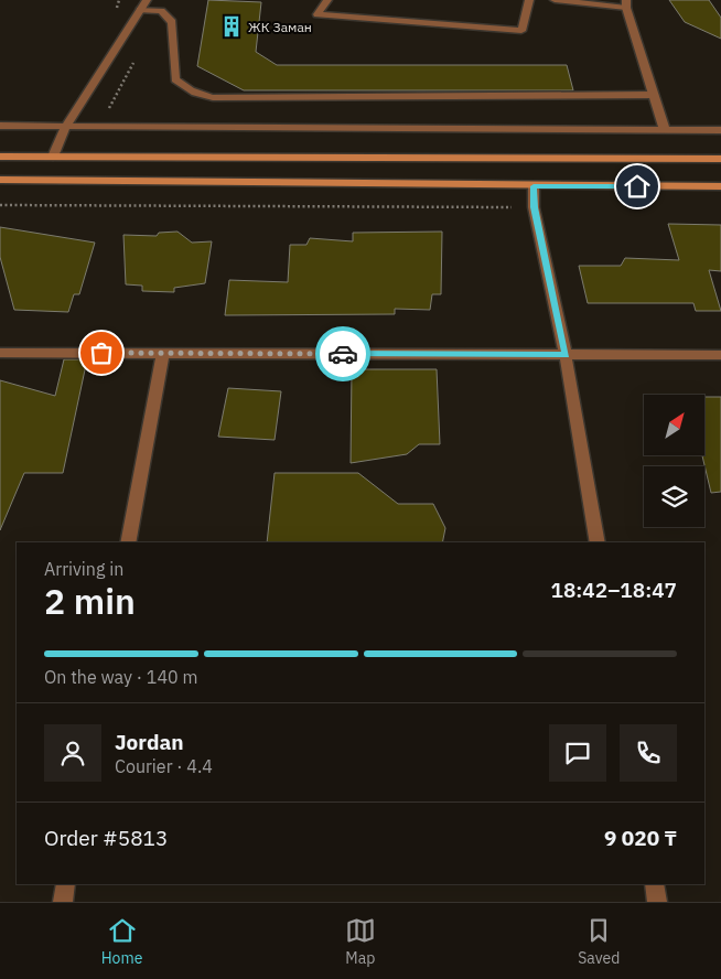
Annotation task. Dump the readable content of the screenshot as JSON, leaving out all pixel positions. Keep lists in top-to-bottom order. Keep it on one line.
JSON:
{"places":{"building":["ЖК Заман"]},"north":"top right","page":{"heading":["2 min","Arriving in","18:42–18:47"],"panel":["Jordan","Courier · 4.4","Order #5813","9 020 ₸"],"bar":"On the way · 140 m","tabs":["Home","Map","Saved"]}}
